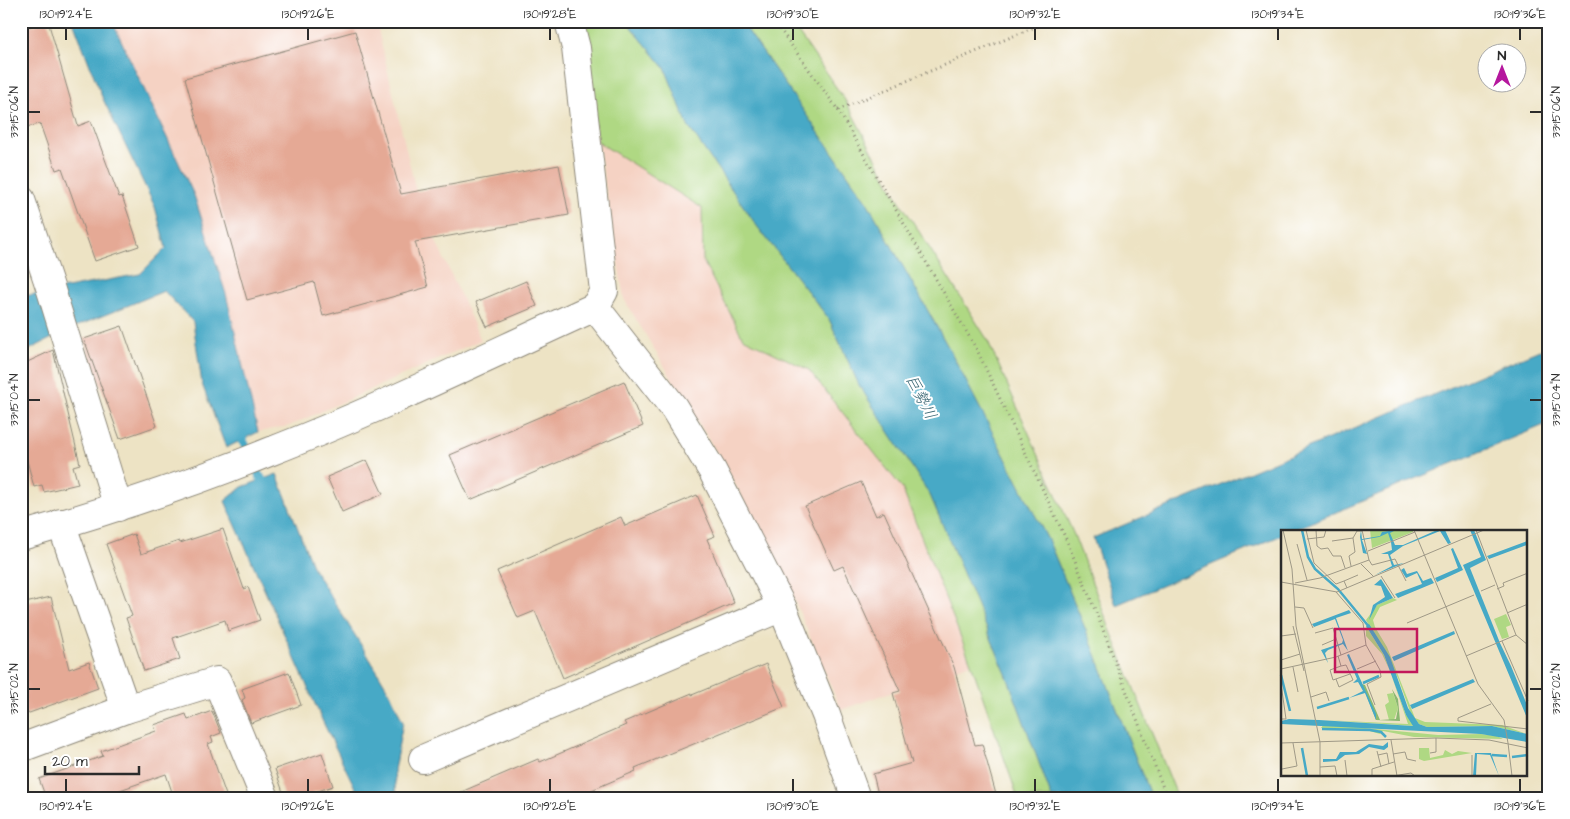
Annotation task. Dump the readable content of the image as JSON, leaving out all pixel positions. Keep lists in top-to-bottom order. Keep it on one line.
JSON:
{"water":["巨勢川"],"scale_bar":"20 m","north":"top","coordinates":["130°19'24\"E","130°19'26\"E","130°19'28\"E","130°19'30\"E","130°19'32\"E","130°19'34\"E","130°19'36\"E","33°15'06\"N","33°15'04\"N","33°15'02\"N"]}
